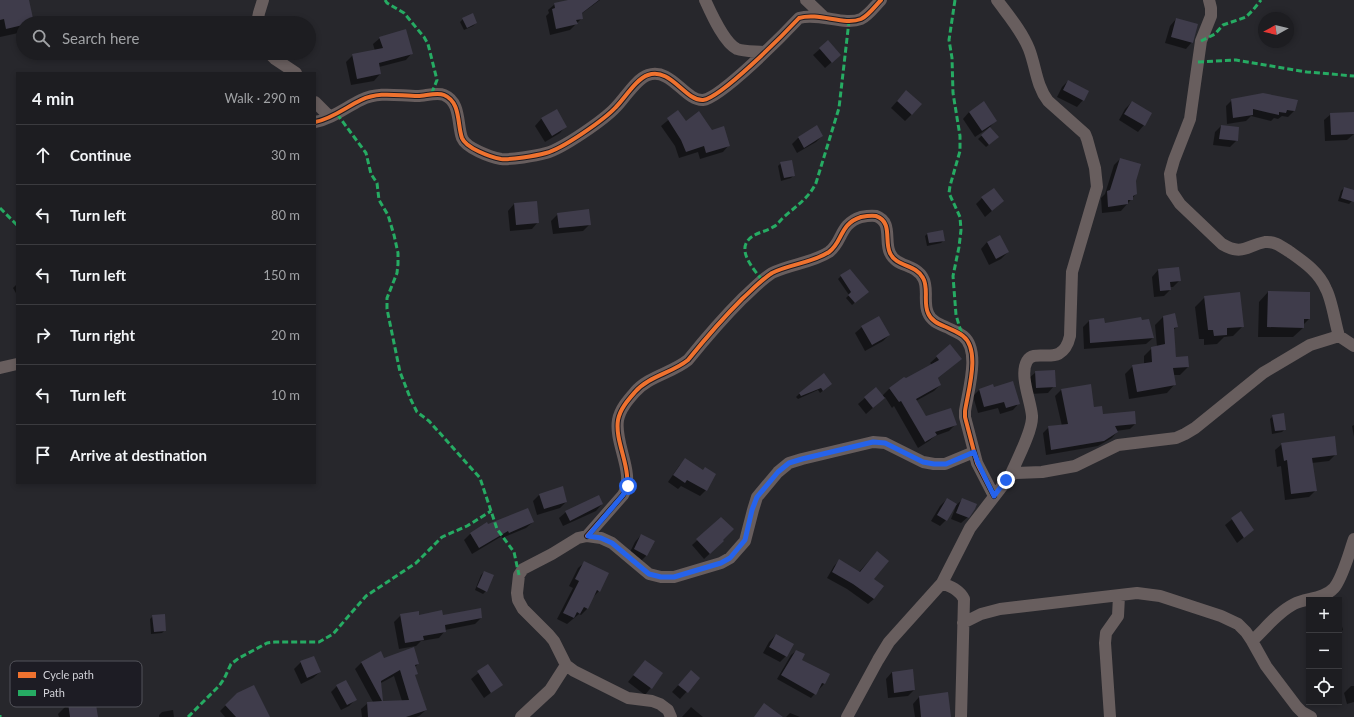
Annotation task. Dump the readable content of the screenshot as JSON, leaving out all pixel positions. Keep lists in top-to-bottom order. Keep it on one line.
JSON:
{"legend":["Cycle path","Path"],"north":"left","page":{"search":"Search here","heading":["4 min","Walk · 290 m"],"list":[["Continue","30 m"],["Turn left","80 m"],["Turn left","150 m"],["Turn right","20 m"],["Turn left","10 m"],"Arrive at destination"],"map_buttons":["+","−"]}}
